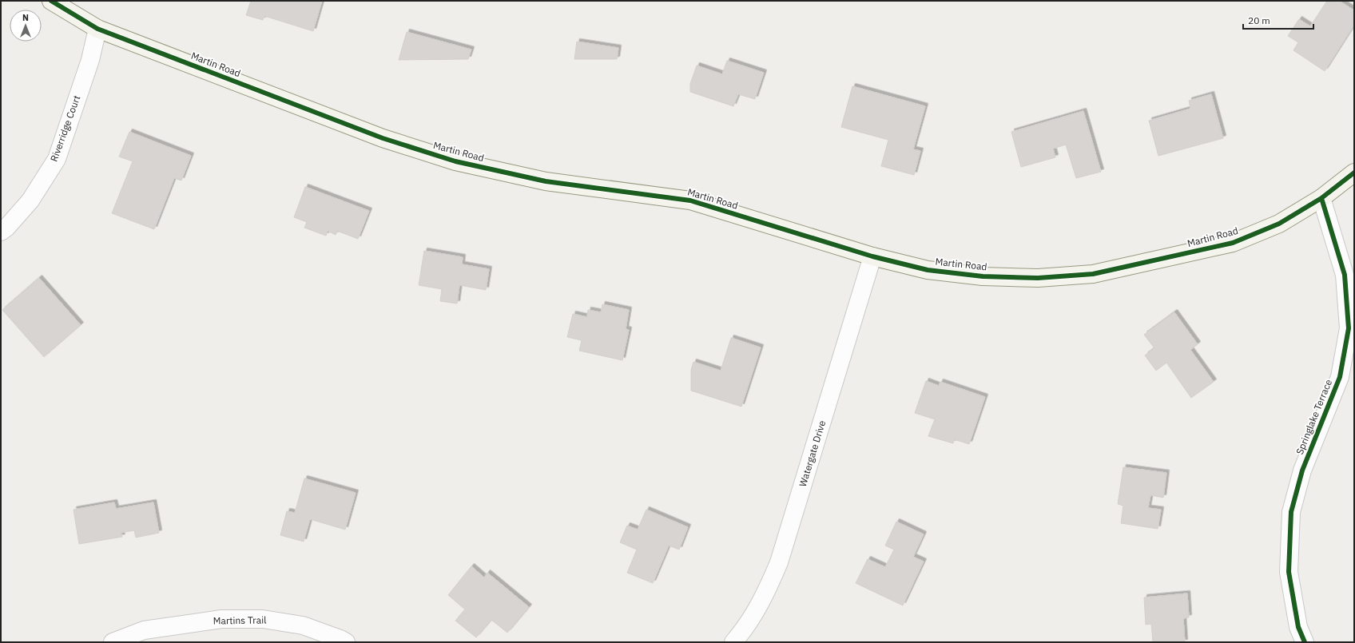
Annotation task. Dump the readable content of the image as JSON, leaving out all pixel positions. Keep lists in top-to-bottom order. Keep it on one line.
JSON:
{"streets":{"street":["Martin Road","Riverridge Court","Springlake Terrace","Watergate Drive","Martins Trail"]},"crossings":[["Martin Road","Riverridge Court"],["Martin Road","Springlake Terrace"],["Martin Road","Watergate Drive"]],"scale_bar":"20 m","north":"top"}
